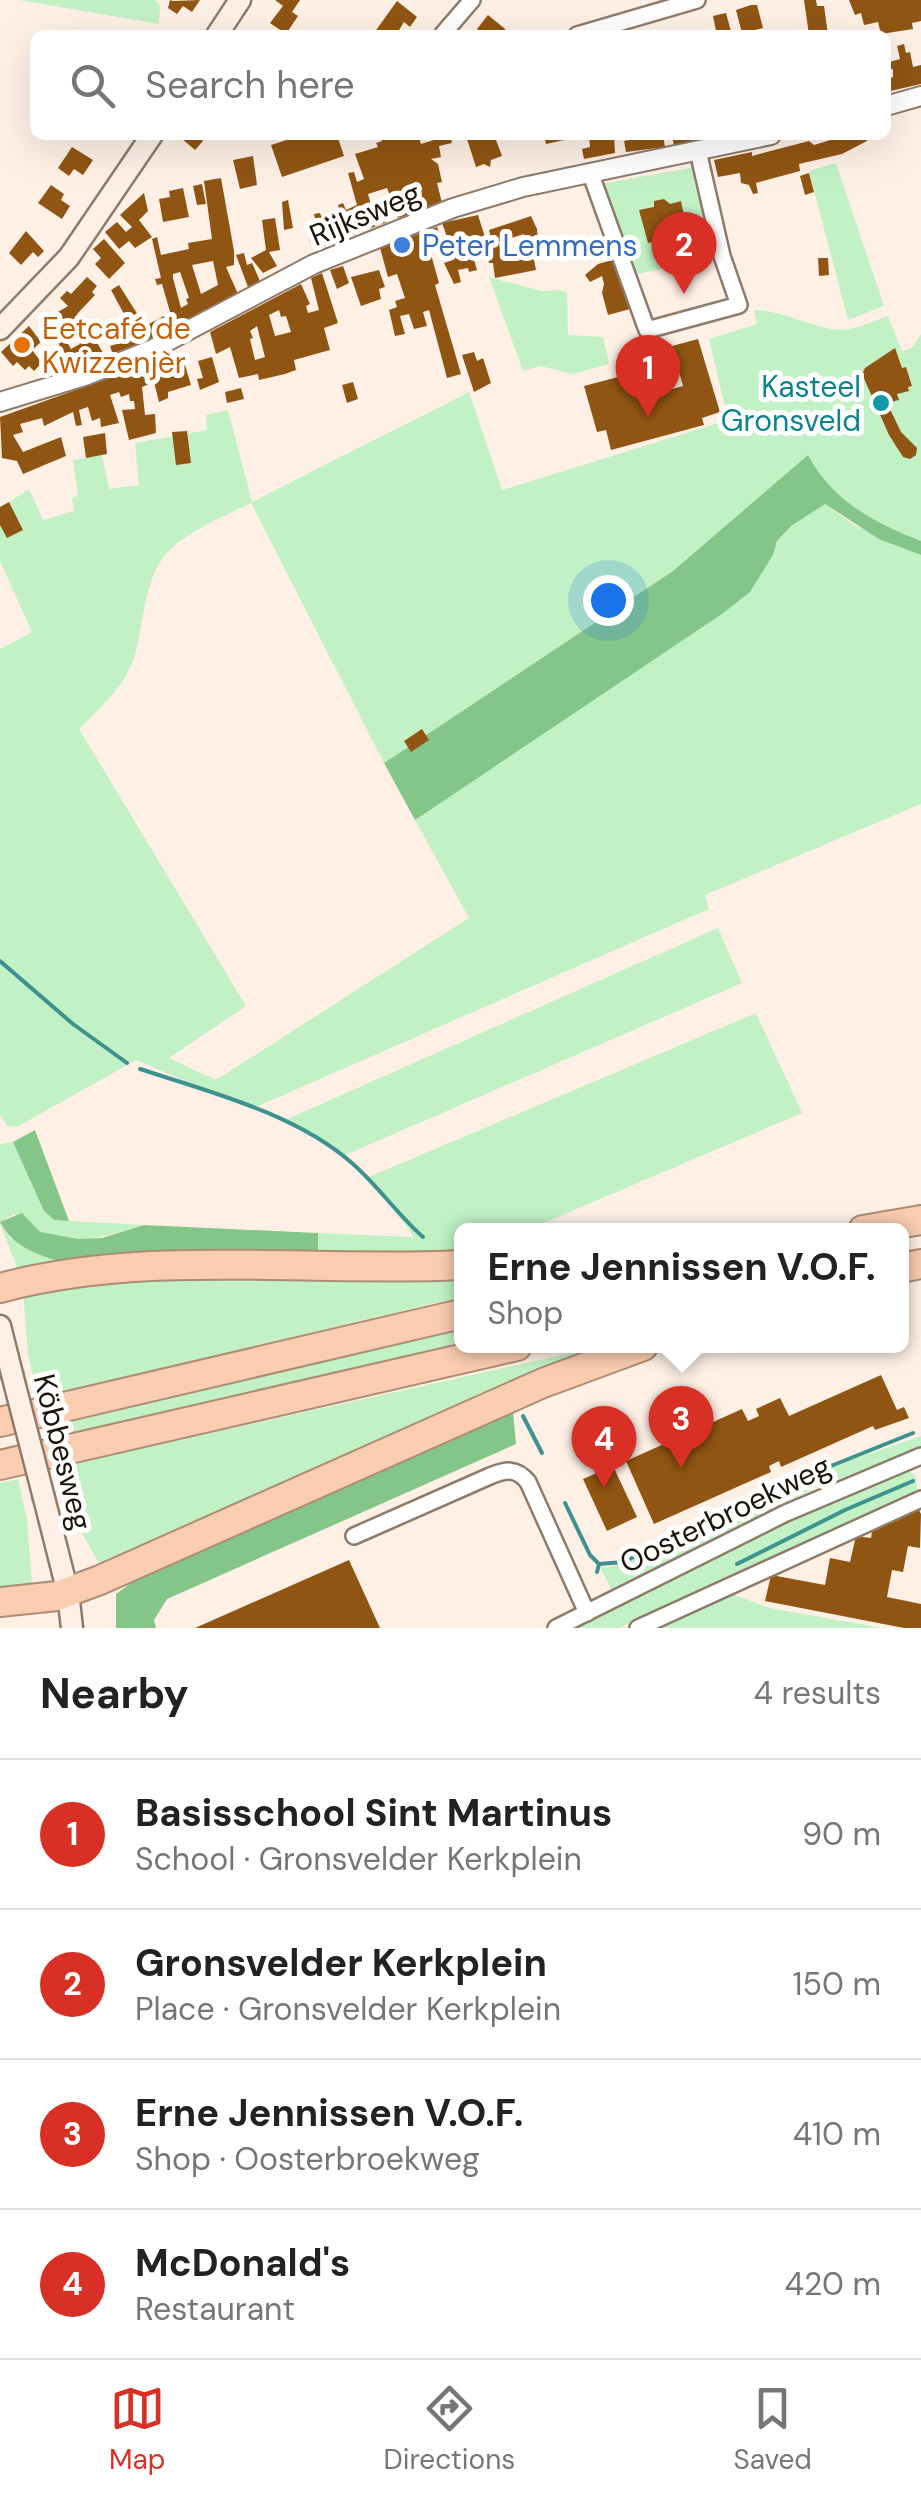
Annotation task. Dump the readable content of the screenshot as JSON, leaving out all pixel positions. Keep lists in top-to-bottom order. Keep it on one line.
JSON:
{"streets":{"main road":["Köbbesweg"],"street":["Rijksweg","Oosterbroekweg"]},"places":["Peter Lemmens","Eetcafé de Kwizzenjèr","Kasteel Gronsveld"],"page":{"search":"Search here","pins":["2","1","3","4"],"popup":["Erne Jennissen V.O.F.","Shop"],"heading":["Nearby","4 results"],"list":[{"mark":"1","name":"Basisschool Sint Martinus","note":"School · Gronsvelder Kerkplein","value":"90 m"},{"mark":"2","name":"Gronsvelder Kerkplein","note":"Place · Gronsvelder Kerkplein","value":"150 m"},{"mark":"3","name":"Erne Jennissen V.O.F.","note":"Shop · Oosterbroekweg","value":"410 m"},{"mark":"4","name":"McDonald's","note":"Restaurant","value":"420 m"}],"nav":["Map","Directions","Saved"]}}
